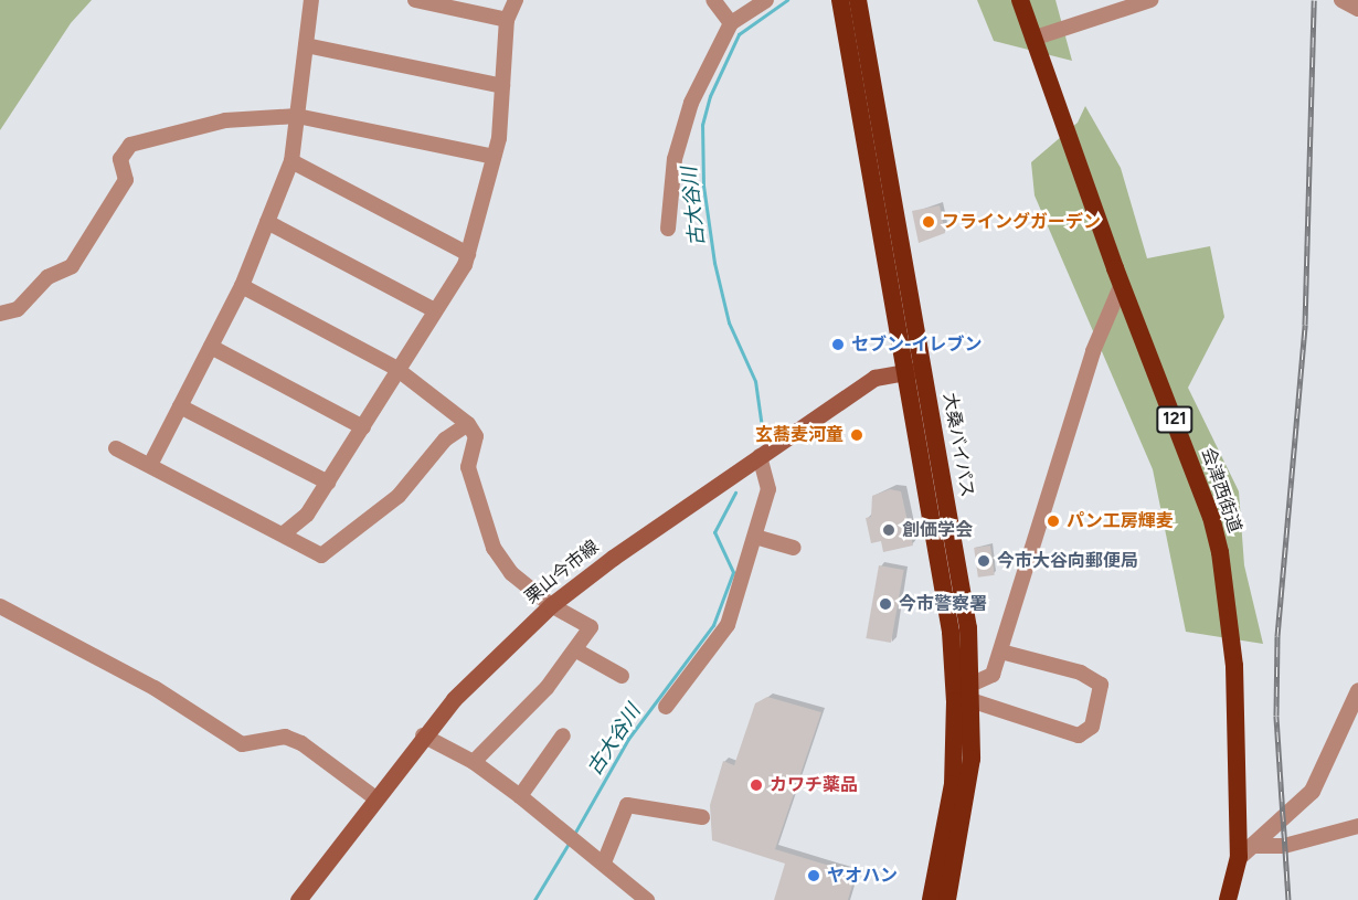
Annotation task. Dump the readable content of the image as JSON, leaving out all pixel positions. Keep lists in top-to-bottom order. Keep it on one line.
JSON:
{"streets":{"highway":["121","大桑バイパス","会津西街道"],"main road":["栗山今市線"]},"crossings":[["大桑バイパス","栗山今市線"]],"water":["古大谷川"],"places":["フライングガーデン","セブン-イレブン","玄蕎麦河童","パン工房輝麦","創価学会","今市大谷向郵便局","今市警察署","カワチ薬品","ヤオハン"]}
